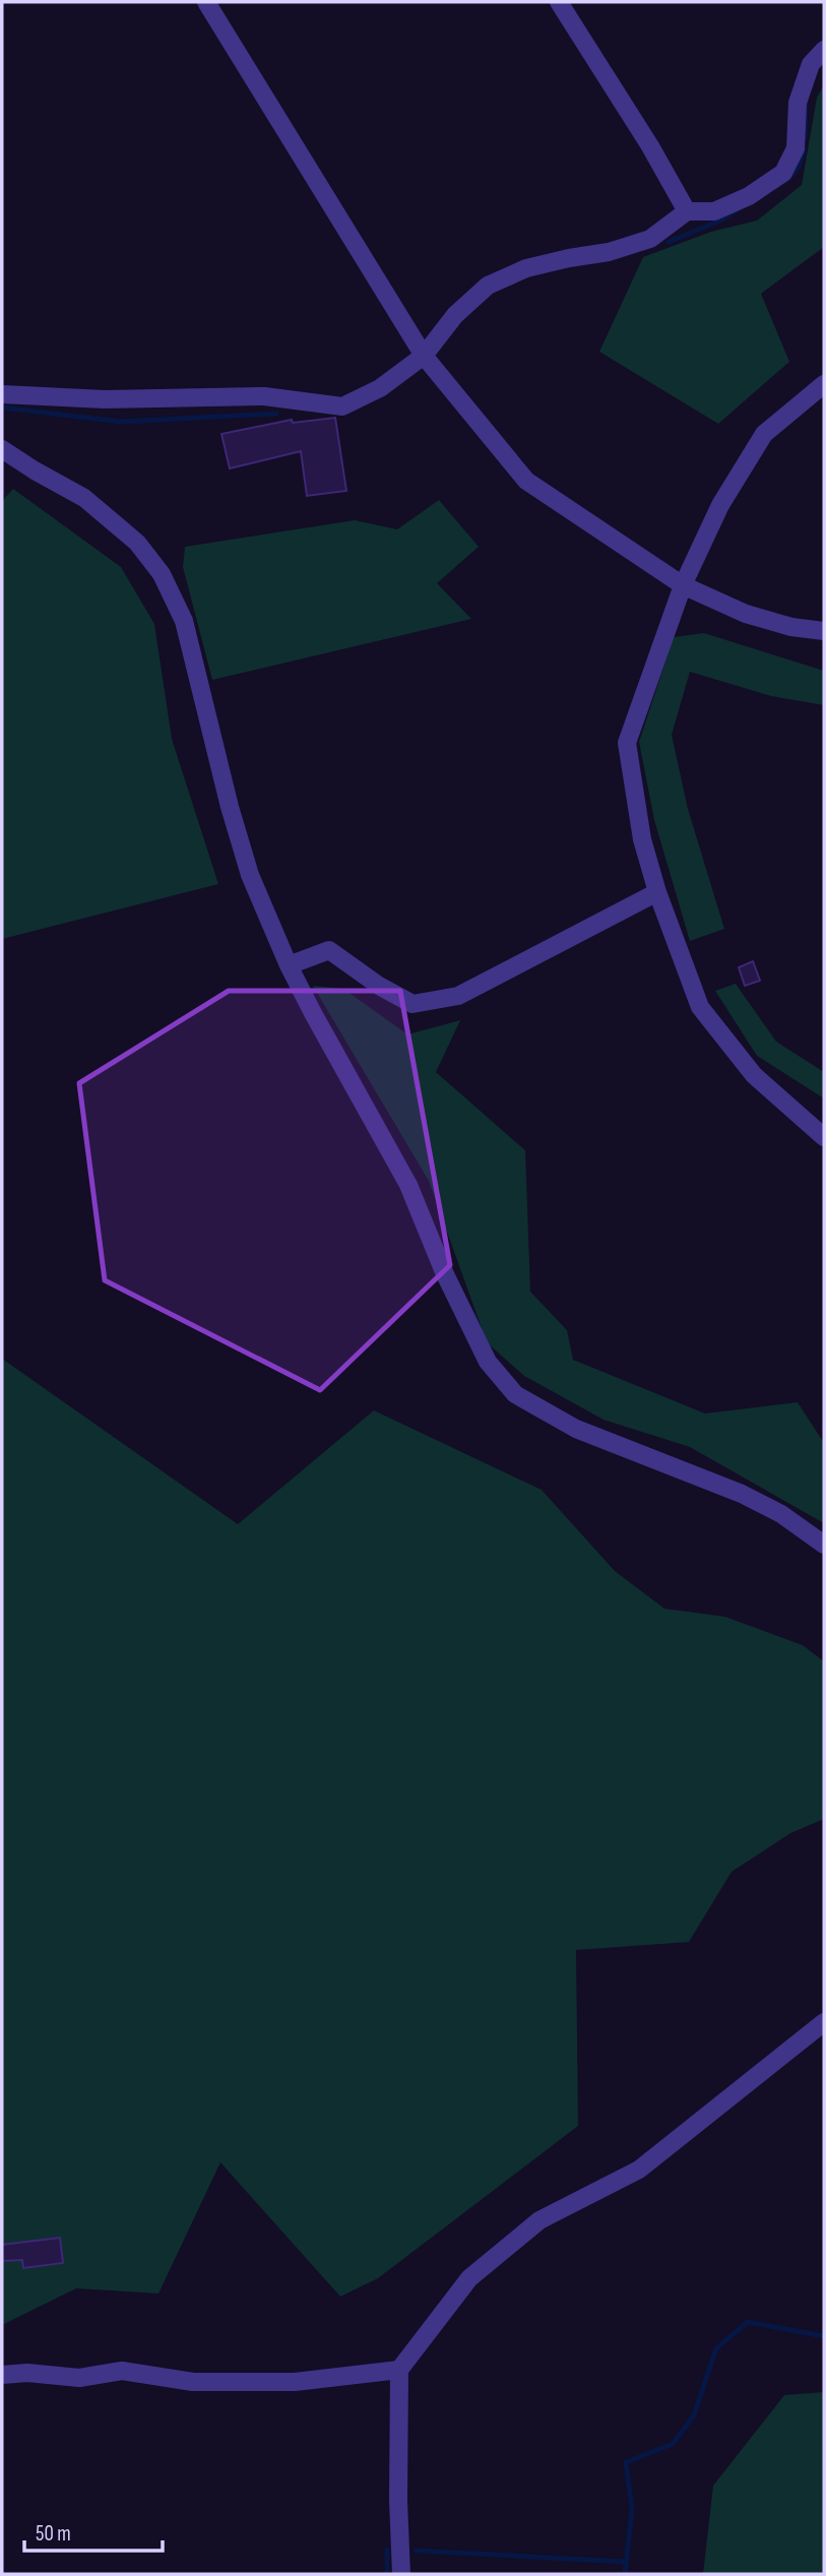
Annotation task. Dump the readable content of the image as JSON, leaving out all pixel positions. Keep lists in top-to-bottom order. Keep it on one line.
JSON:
{"scale_bar":"50 m"}
